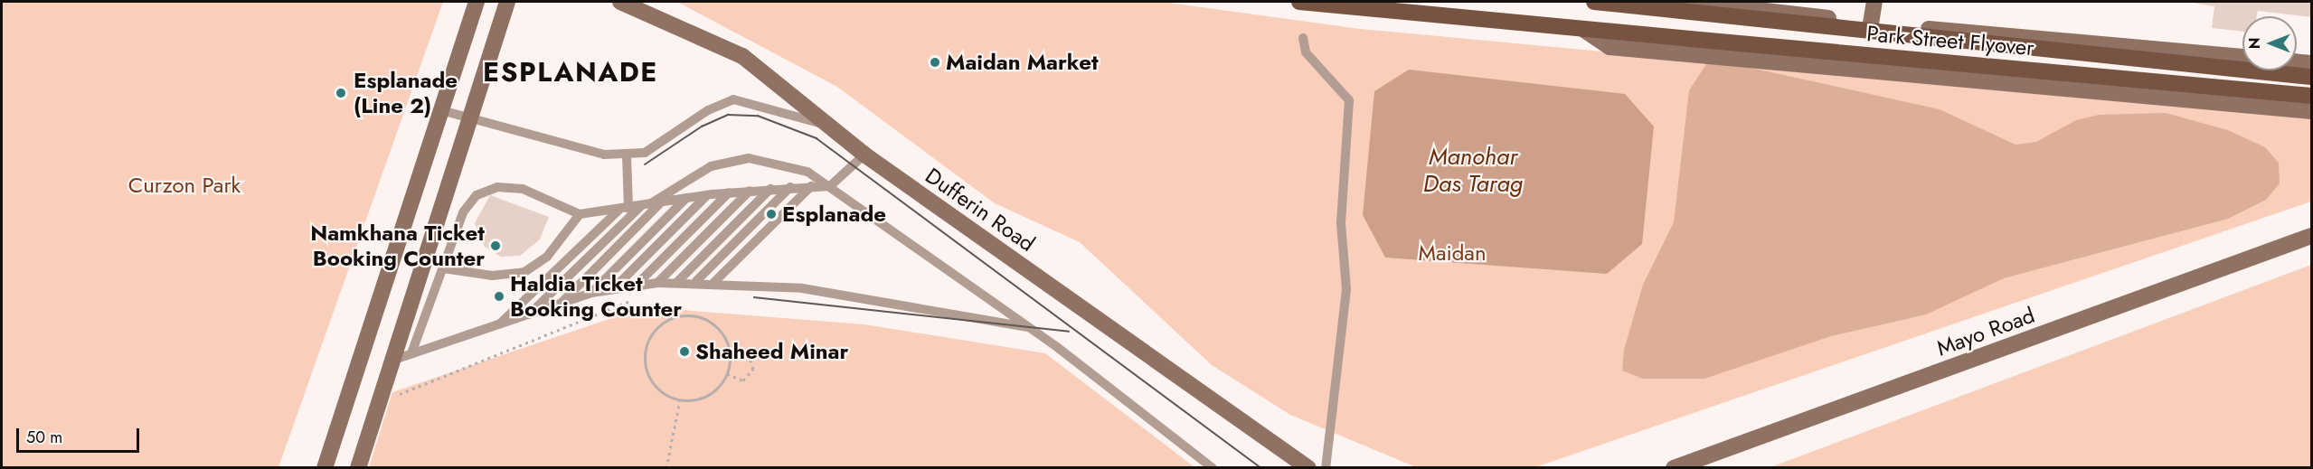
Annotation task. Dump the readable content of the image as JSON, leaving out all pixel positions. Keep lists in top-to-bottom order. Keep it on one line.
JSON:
{"streets":{"main road":["Park Street Flyover","Dufferin Road","Mayo Road"]},"districts":["ESPLANADE"],"water":["Manohar Das Tarag"],"parks":["Curzon Park","Maidan"],"places":["Maidan Market","Esplanade (Line 2)","Esplanade","Namkhana Ticket Booking Counter","Haldia Ticket Booking Counter","Shaheed Minar"],"scale_bar":"50 m","north":"left"}
